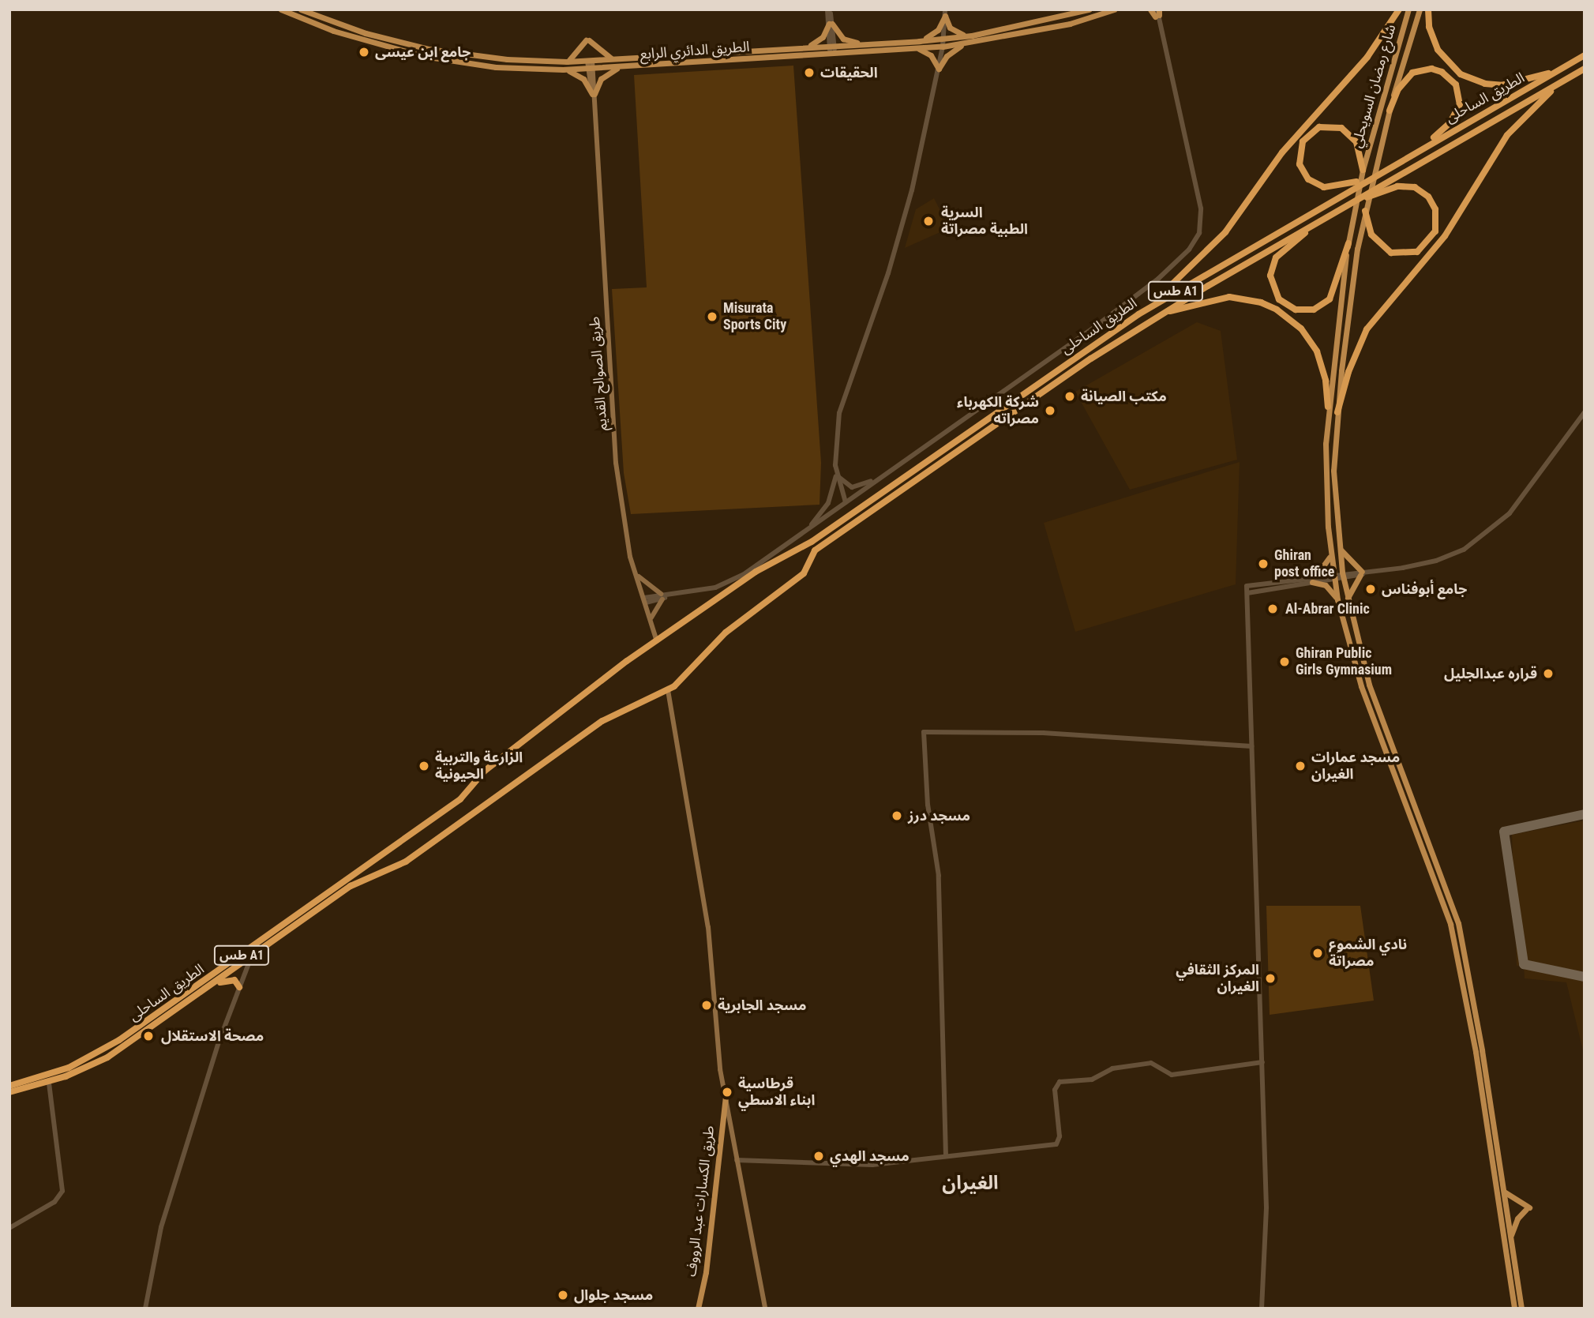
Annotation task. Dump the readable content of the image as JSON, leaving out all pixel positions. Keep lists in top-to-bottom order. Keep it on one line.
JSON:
{"streets":{"highway":["الطريق الساحلى","طس A1"],"main road":["الطريق الدائري الرابع","شارع رمضان السويحلي","طريق الصوالح القديم","طريق الكسارات عبد الرووف"]},"crossings":[["الطريق الدائري الرابع","طريق الصوالح القديم"],["الطريق الساحلى","طس A1"],["الطريق الساحلى","طريق الصوالح القديم"]],"districts":["الغيران"],"places":["جامع ابن عيسى","الحقيقات","السرية الطبية مصراتة","Misurata Sports City","مكتب الصيانة","شركة الكهرباء مصراته","Ghiran post office","جامع أبوفناس","Al-Abrar Clinic","Ghiran Public Girls Gymnasium","قراره عبدالجليل","الزارعة والتربية الحيونية","مسجد عمارات الغيران","مسجد درز","نادي الشموع مصراتة","المركز الثقافي الغيران","مسجد الجابرية","مصحة الاستقلال","قرطاسية ابناء الاسطي","مسجد الهدي","مسجد جلوال"]}
